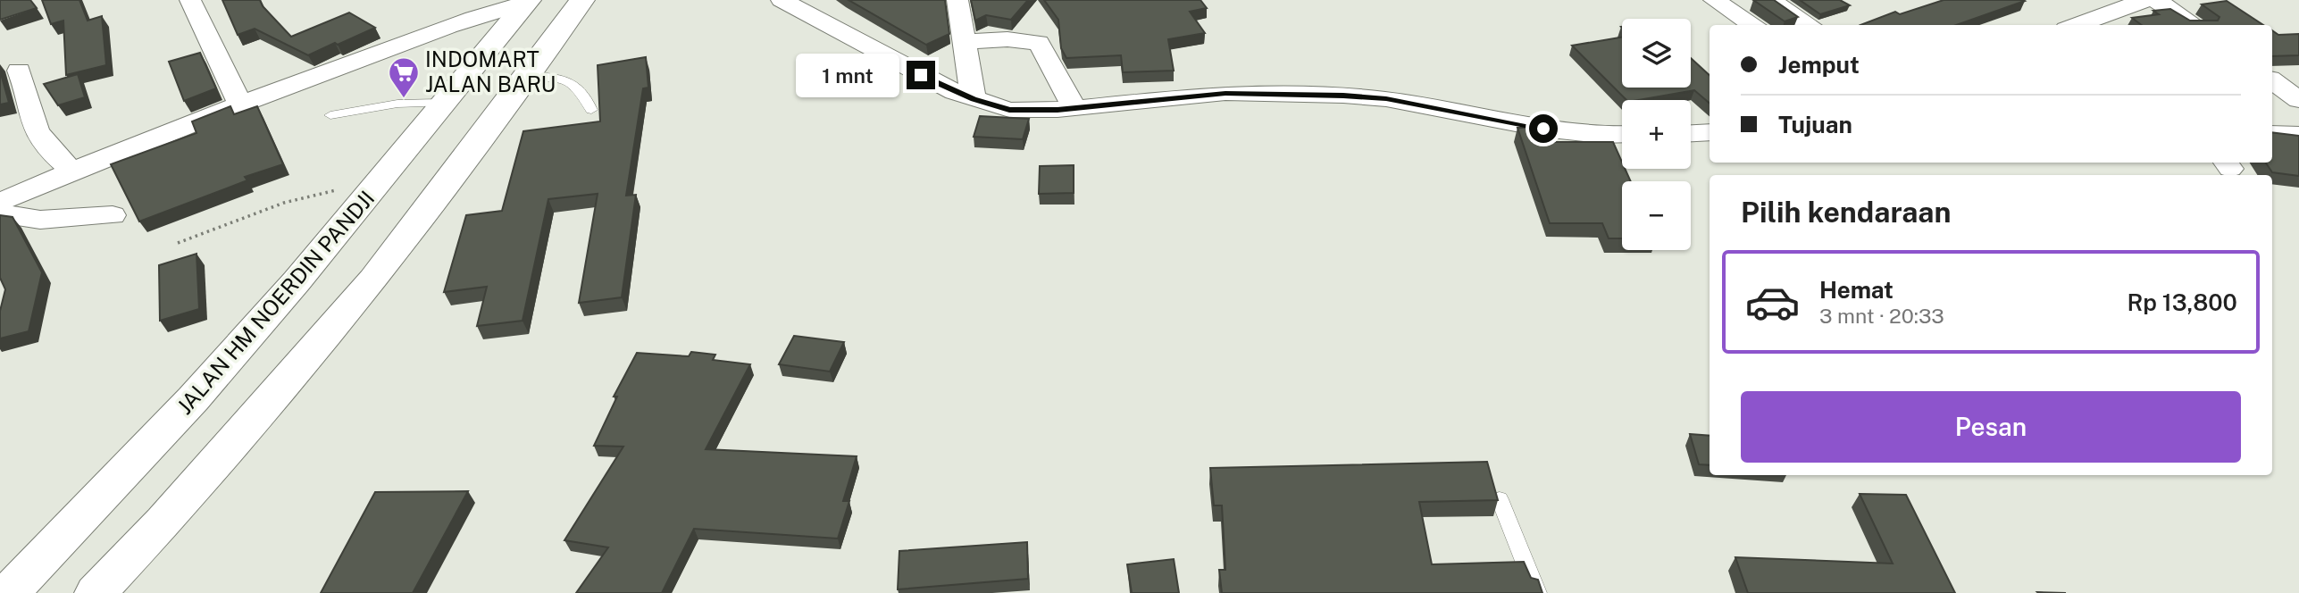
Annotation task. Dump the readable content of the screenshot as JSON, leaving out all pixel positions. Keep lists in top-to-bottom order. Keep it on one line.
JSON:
{"streets":{"main road":["JALAN HM NOERDIN PANDJI"]},"places":{"supermarket":["INDOMART JALAN BARU"]},"page":{"map_buttons":["+","−"],"banner":["Jemput","Tujuan"],"bubble":"1 mnt","heading":"Pilih kendaraan","list":[{"name":"Hemat","note":"3 mnt · 20:33","value":"Rp 13,800"}],"buttons":"Pesan"}}
